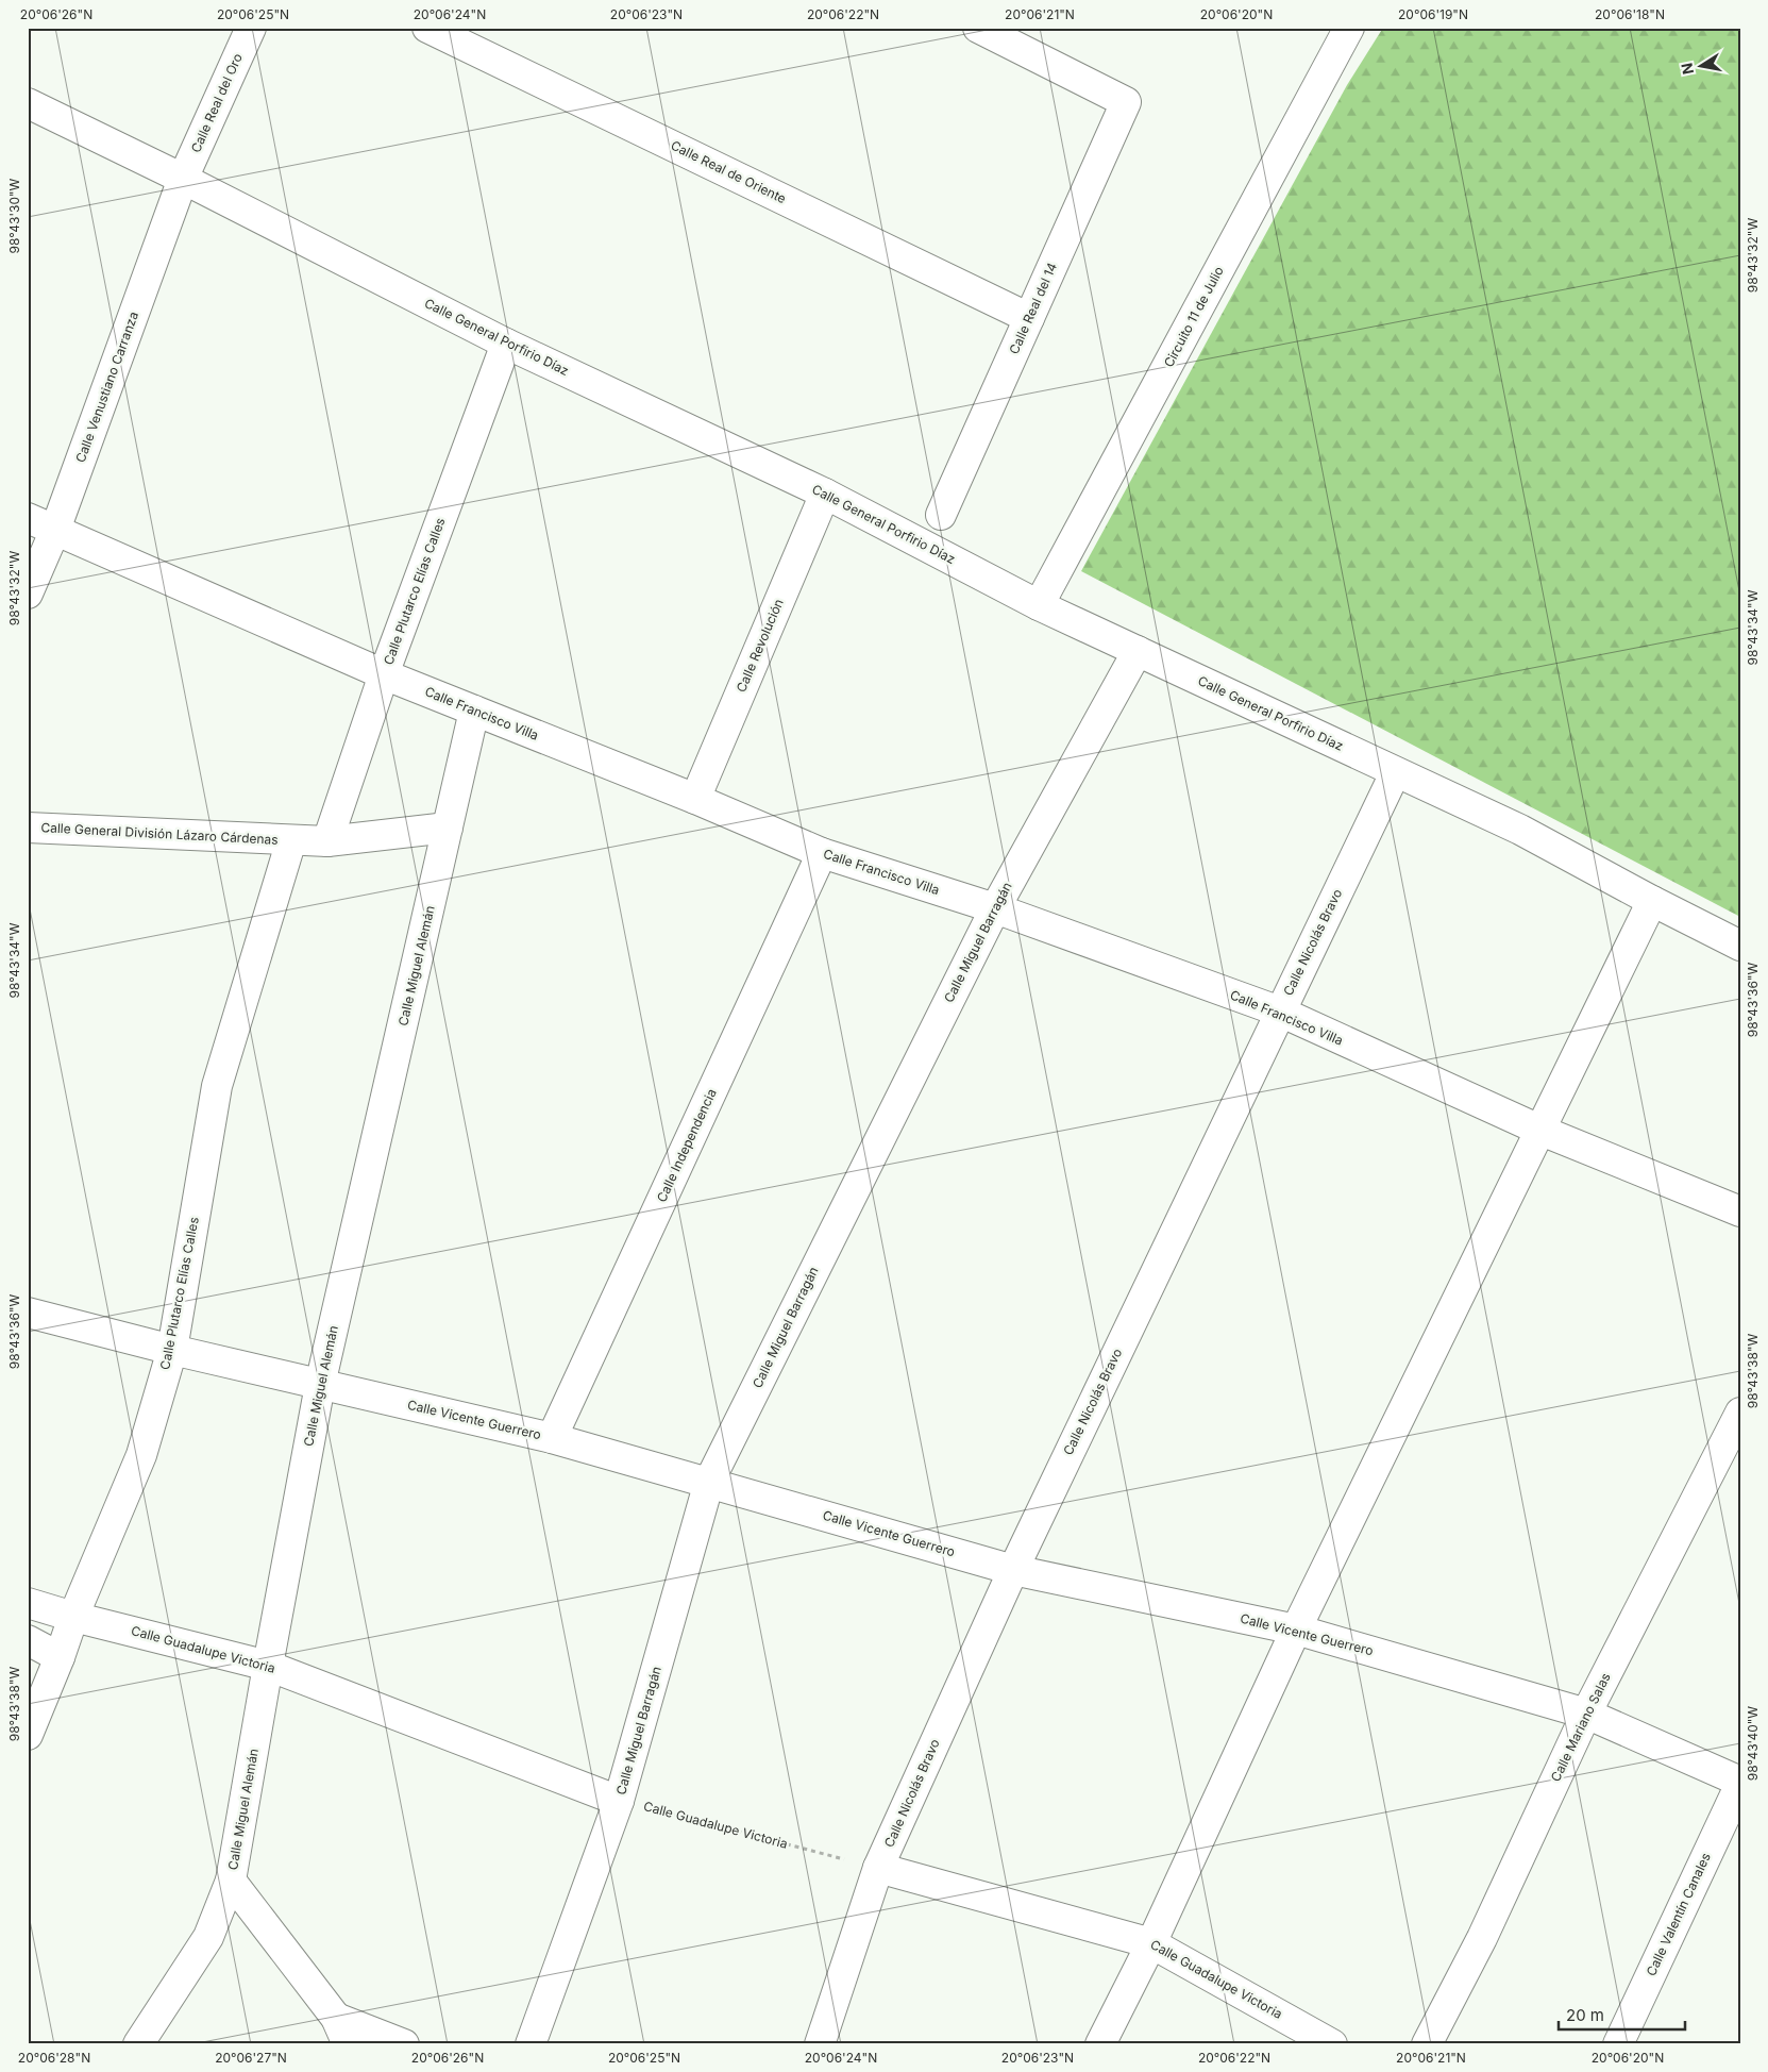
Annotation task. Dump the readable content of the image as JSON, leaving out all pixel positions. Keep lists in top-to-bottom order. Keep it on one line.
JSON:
{"streets":{"street":["Calle Real del Oro","Calle Real de Oriente","Calle Real del 14","Circuito 11 de Julio","Calle General Porfirio Díaz","Calle Venustiano Carranza","Calle Plutarco Elías Calles","Calle Revolución","Calle Francisco Villa","Calle General División Lázaro Cárdenas","Calle Miguel Barragán","Calle Nicolás Bravo","Calle Miguel Alemán","Calle Independencia","Calle Vicente Guerrero","Calle Guadalupe Victoria","Calle Mariano Salas","Calle Valentín Canales"]},"crossings":[["Calle Real del Oro","Calle General Porfirio Díaz"],["Calle Real del Oro","Calle Venustiano Carranza"],["Calle Real de Oriente","Calle Real del 14"],["Circuito 11 de Julio","Calle General Porfirio Díaz"],["Calle General Porfirio Díaz","Calle Venustiano Carranza"],["Calle General Porfirio Díaz","Calle Plutarco Elías Calles"],["Calle General Porfirio Díaz","Calle Revolución"],["Calle General Porfirio Díaz","Calle Miguel Barragán"],["Calle General Porfirio Díaz","Calle Nicolás Bravo"],["Calle Venustiano Carranza","Calle Francisco Villa"],["Calle Plutarco Elías Calles","Calle Francisco Villa"],["Calle Plutarco Elías Calles","Calle General División Lázaro Cárdenas"],["Calle Plutarco Elías Calles","Calle Vicente Guerrero"],["Calle Plutarco Elías Calles","Calle Guadalupe Victoria"],["Calle Revolución","Calle Francisco Villa"],["Calle Francisco Villa","Calle Miguel Barragán"],["Calle Francisco Villa","Calle Nicolás Bravo"],["Calle Francisco Villa","Calle Miguel Alemán"],["Calle Francisco Villa","Calle Independencia"],["Calle General División Lázaro Cárdenas","Calle Miguel Alemán"],["Calle Miguel Barragán","Calle Vicente Guerrero"],["Calle Miguel Barragán","Calle Guadalupe Victoria"],["Calle Nicolás Bravo","Calle Vicente Guerrero"],["Calle Nicolás Bravo","Calle Guadalupe Victoria"],["Calle Miguel Alemán","Calle Vicente Guerrero"],["Calle Miguel Alemán","Calle Guadalupe Victoria"],["Calle Independencia","Calle Vicente Guerrero"],["Calle Vicente Guerrero","Calle Mariano Salas"],["Calle Vicente Guerrero","Calle Valentín Canales"]],"scale_bar":"20 m","north":"left","coordinates":["20°06'26\"N","20°06'25\"N","20°06'24\"N","20°06'23\"N","20°06'22\"N","20°06'21\"N","20°06'20\"N","20°06'19\"N","20°06'18\"N","98°43'30\"W","98°43'32\"W","98°43'34\"W","98°43'36\"W","98°43'38\"W","98°43'40\"W","20°06'28\"N","20°06'27\"N"]}
